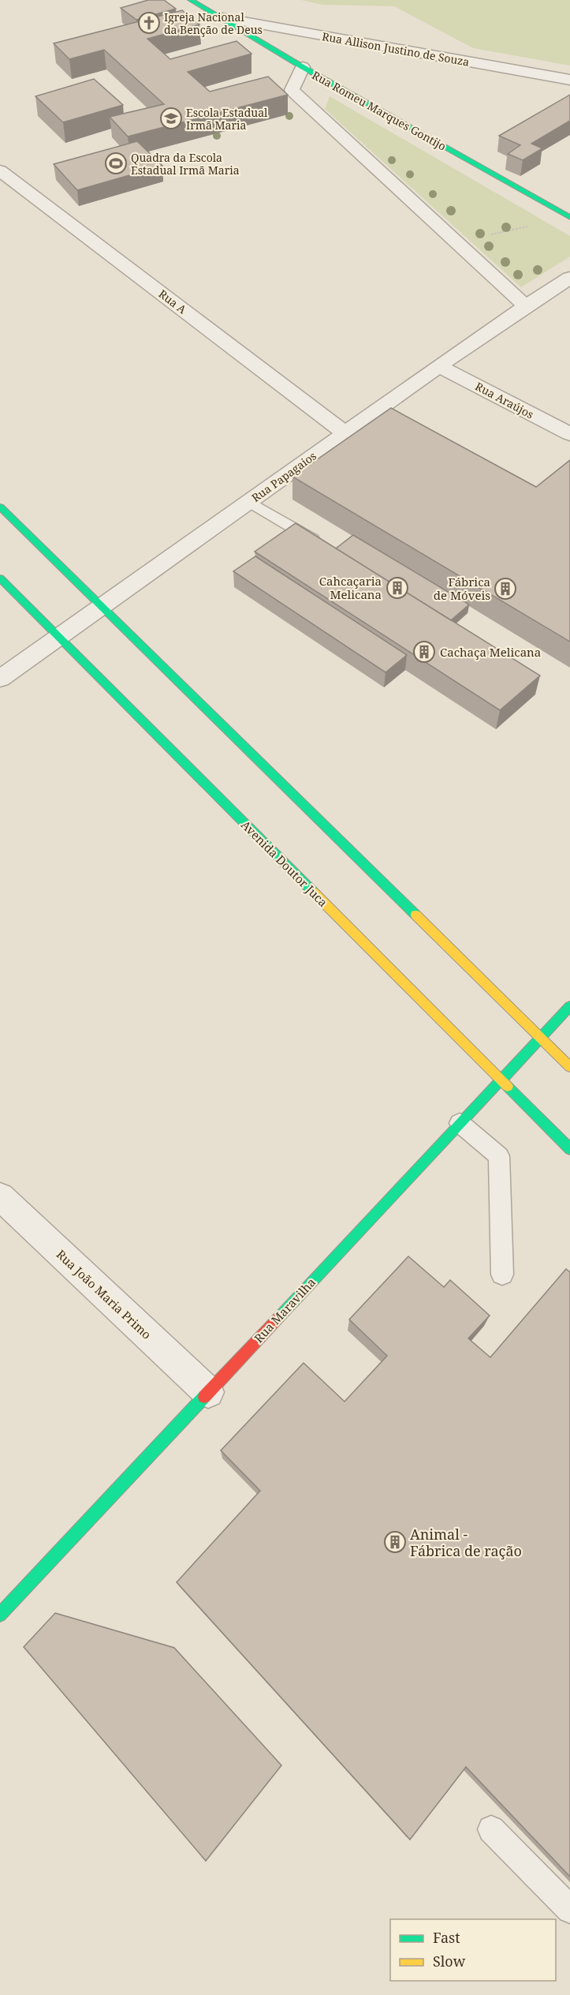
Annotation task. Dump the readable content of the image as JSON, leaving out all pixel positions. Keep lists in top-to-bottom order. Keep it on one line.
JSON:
{"streets":{"main road":["Rua Romeu Marques Gontijo","Avenida Doutor Juca","Rua Maravilha"],"street":["Rua Allison Justino de Souza","Rua A","Rua Araújos","Rua Papagaios","Rua João Maria Primo"]},"crossings":[["Rua Allison Justino de Souza","Rua Romeu Marques Gontijo"],["Rua A","Rua Papagaios"],["Rua Araújos","Rua Papagaios"],["Rua Papagaios","Avenida Doutor Juca"],["Avenida Doutor Juca","Rua Maravilha"],["Rua João Maria Primo","Rua Maravilha"]],"places":{"church":["Igreja Nacional da Benção de Deus"],"school or university":["Escola Estadual Irmã Maria"],"sports":["Quadra da Escola Estadual Irmã Maria"],"building":["Cahcaçaria Melicana","Fábrica de Móveis","Cachaça Melicana","Animal - Fábrica de ração"]},"legend":["Fast","Slow"]}
